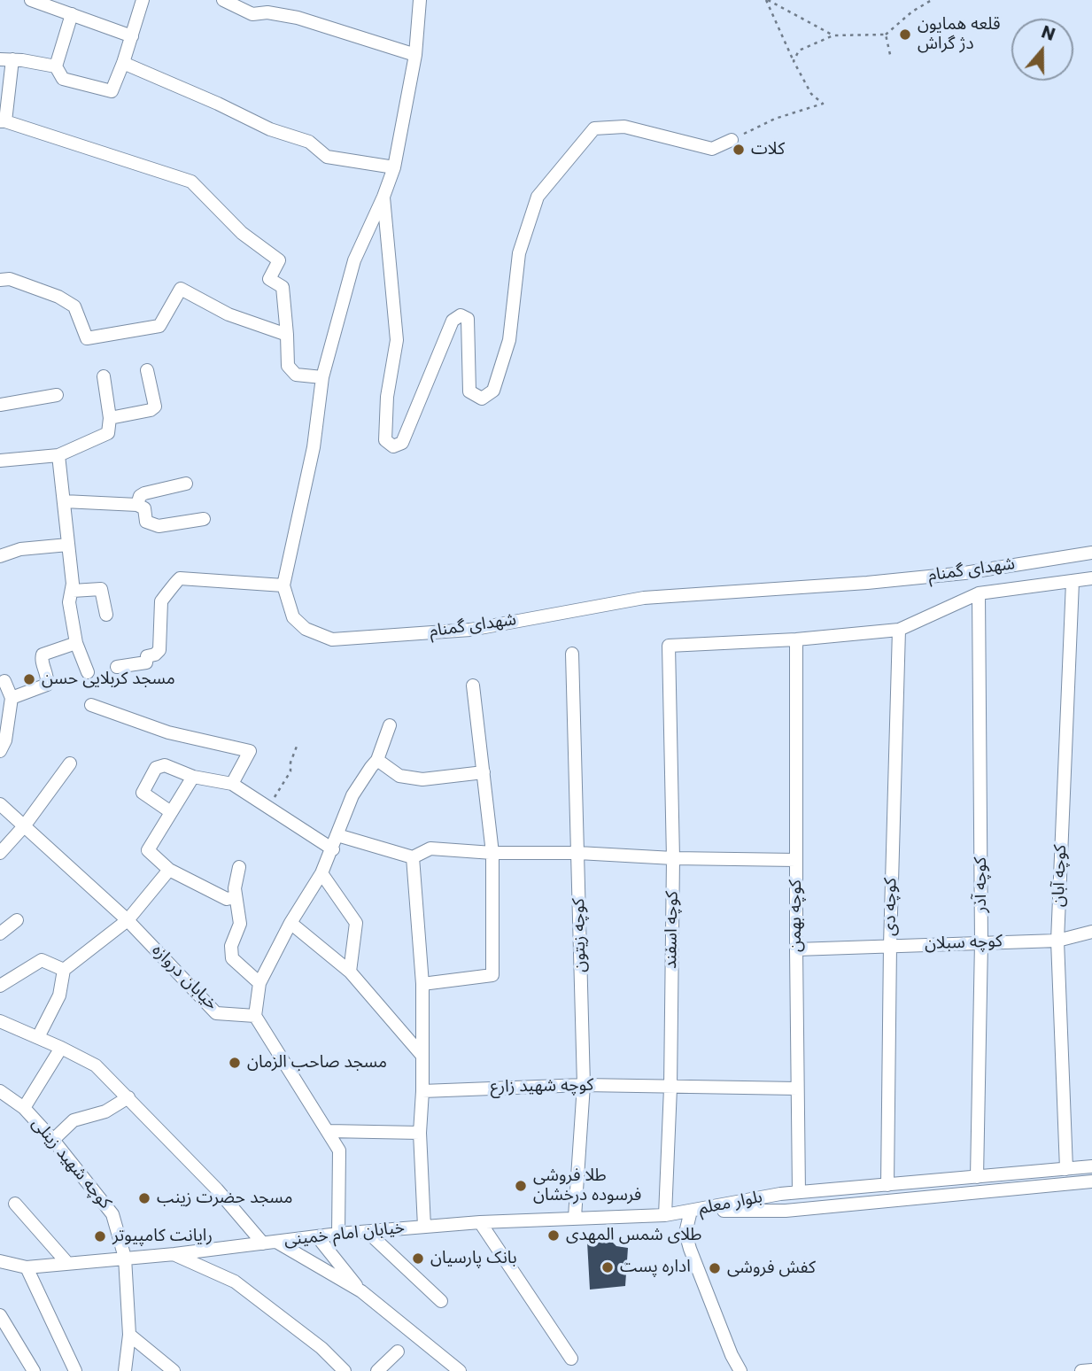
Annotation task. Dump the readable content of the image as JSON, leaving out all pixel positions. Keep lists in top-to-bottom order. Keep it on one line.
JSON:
{"streets":{"street":["شهدای گمنام","کوچه آبان","کوچه آذر","کوچه دی","کوچه بهمن","کوچه اسفند","کوچه زیتون","کوچه سبلان","خیابان دروازه","کوچه شهید زارع","کوچه شهید زینلی","بلوار معلم","خیابان امام خمینی"]},"crossings":[["کوچه آبان","کوچه سبلان"],["کوچه آبان","بلوار معلم"],["کوچه آذر","کوچه سبلان"],["کوچه آذر","بلوار معلم"],["کوچه دی","کوچه سبلان"],["کوچه دی","بلوار معلم"],["کوچه بهمن","کوچه اسفند"],["کوچه بهمن","کوچه سبلان"],["کوچه بهمن","کوچه شهید زارع"],["کوچه بهمن","بلوار معلم"],["کوچه اسفند","کوچه شهید زارع"],["کوچه اسفند","خیابان امام خمینی"],["کوچه زیتون","کوچه شهید زارع"],["کوچه زیتون","خیابان امام خمینی"],["کوچه شهید زینلی","خیابان امام خمینی"],["بلوار معلم","خیابان امام خمینی"]],"places":["قلعه همایون دژ گراش","کلات","مسجد کربلایی حسن","مسجد صاحب الزمان","طلا فروشی فرسوده درخشان","مسجد حضرت زینب","طلای شمس المهدی","رایانت کامپیوتر","بانک پارسیان","اداره پست","کفش فروشی"],"north":"top"}
